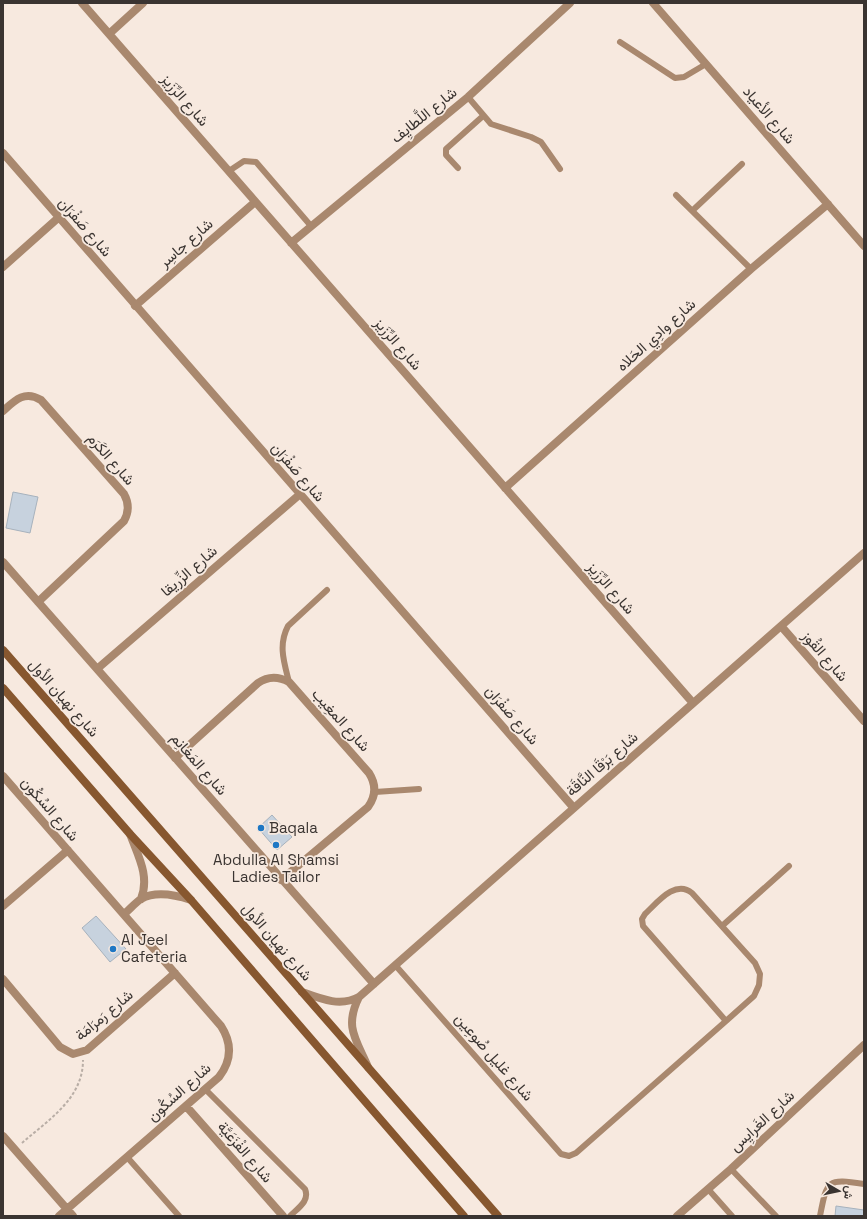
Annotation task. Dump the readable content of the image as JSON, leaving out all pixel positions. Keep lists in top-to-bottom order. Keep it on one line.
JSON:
{"streets":{"main road":["شارع نهيان الأول"],"street":["شارع الرِّزَيز","شارع اللَّطايِف","شارع الأعياد","شارع صَفْرَان","شارع جاسِر","شارع وادِي الحَلاه","شارع الكَرَم","شارع الزِّريقا","شارع القُوز","شارع المغِيب","شارع المَغانِم","شارع بَرْقَا النَّاقَة","شارع السُكُون","شارع رَمرَامَة","شارع الغَرايِس","شارع الفْزَعَيَّة"],"lane":["شارع غليل صُوعِين"]},"crossings":[["شارع الرِّزَيز","شارع اللَّطايِف"],["شارع الرِّزَيز","شارع جاسِر"],["شارع الرِّزَيز","شارع وادِي الحَلاه"],["شارع الرِّزَيز","شارع بَرْقَا النَّاقَة"],["شارع الأعياد","شارع وادِي الحَلاه"],["شارع صَفْرَان","شارع جاسِر"],["شارع صَفْرَان","شارع الزِّريقا"],["شارع صَفْرَان","شارع بَرْقَا النَّاقَة"],["شارع الكَرَم","شارع المَغانِم"],["شارع الزِّريقا","شارع المَغانِم"],["شارع القُوز","شارع بَرْقَا النَّاقَة"],["شارع نهيان الأول","شارع بَرْقَا النَّاقَة"],["شارع المَغانِم","شارع بَرْقَا النَّاقَة"],["شارع بَرْقَا النَّاقَة","شارع غليل صُوعِين"],["شارع السُكُون","شارع رَمرَامَة"],["شارع السُكُون","شارع الفْزَعَيَّة"]],"places":["Baqala","Abdulla Al Shamsi Ladies Tailor","Al Jeel Cafeteria"],"north":"right"}
